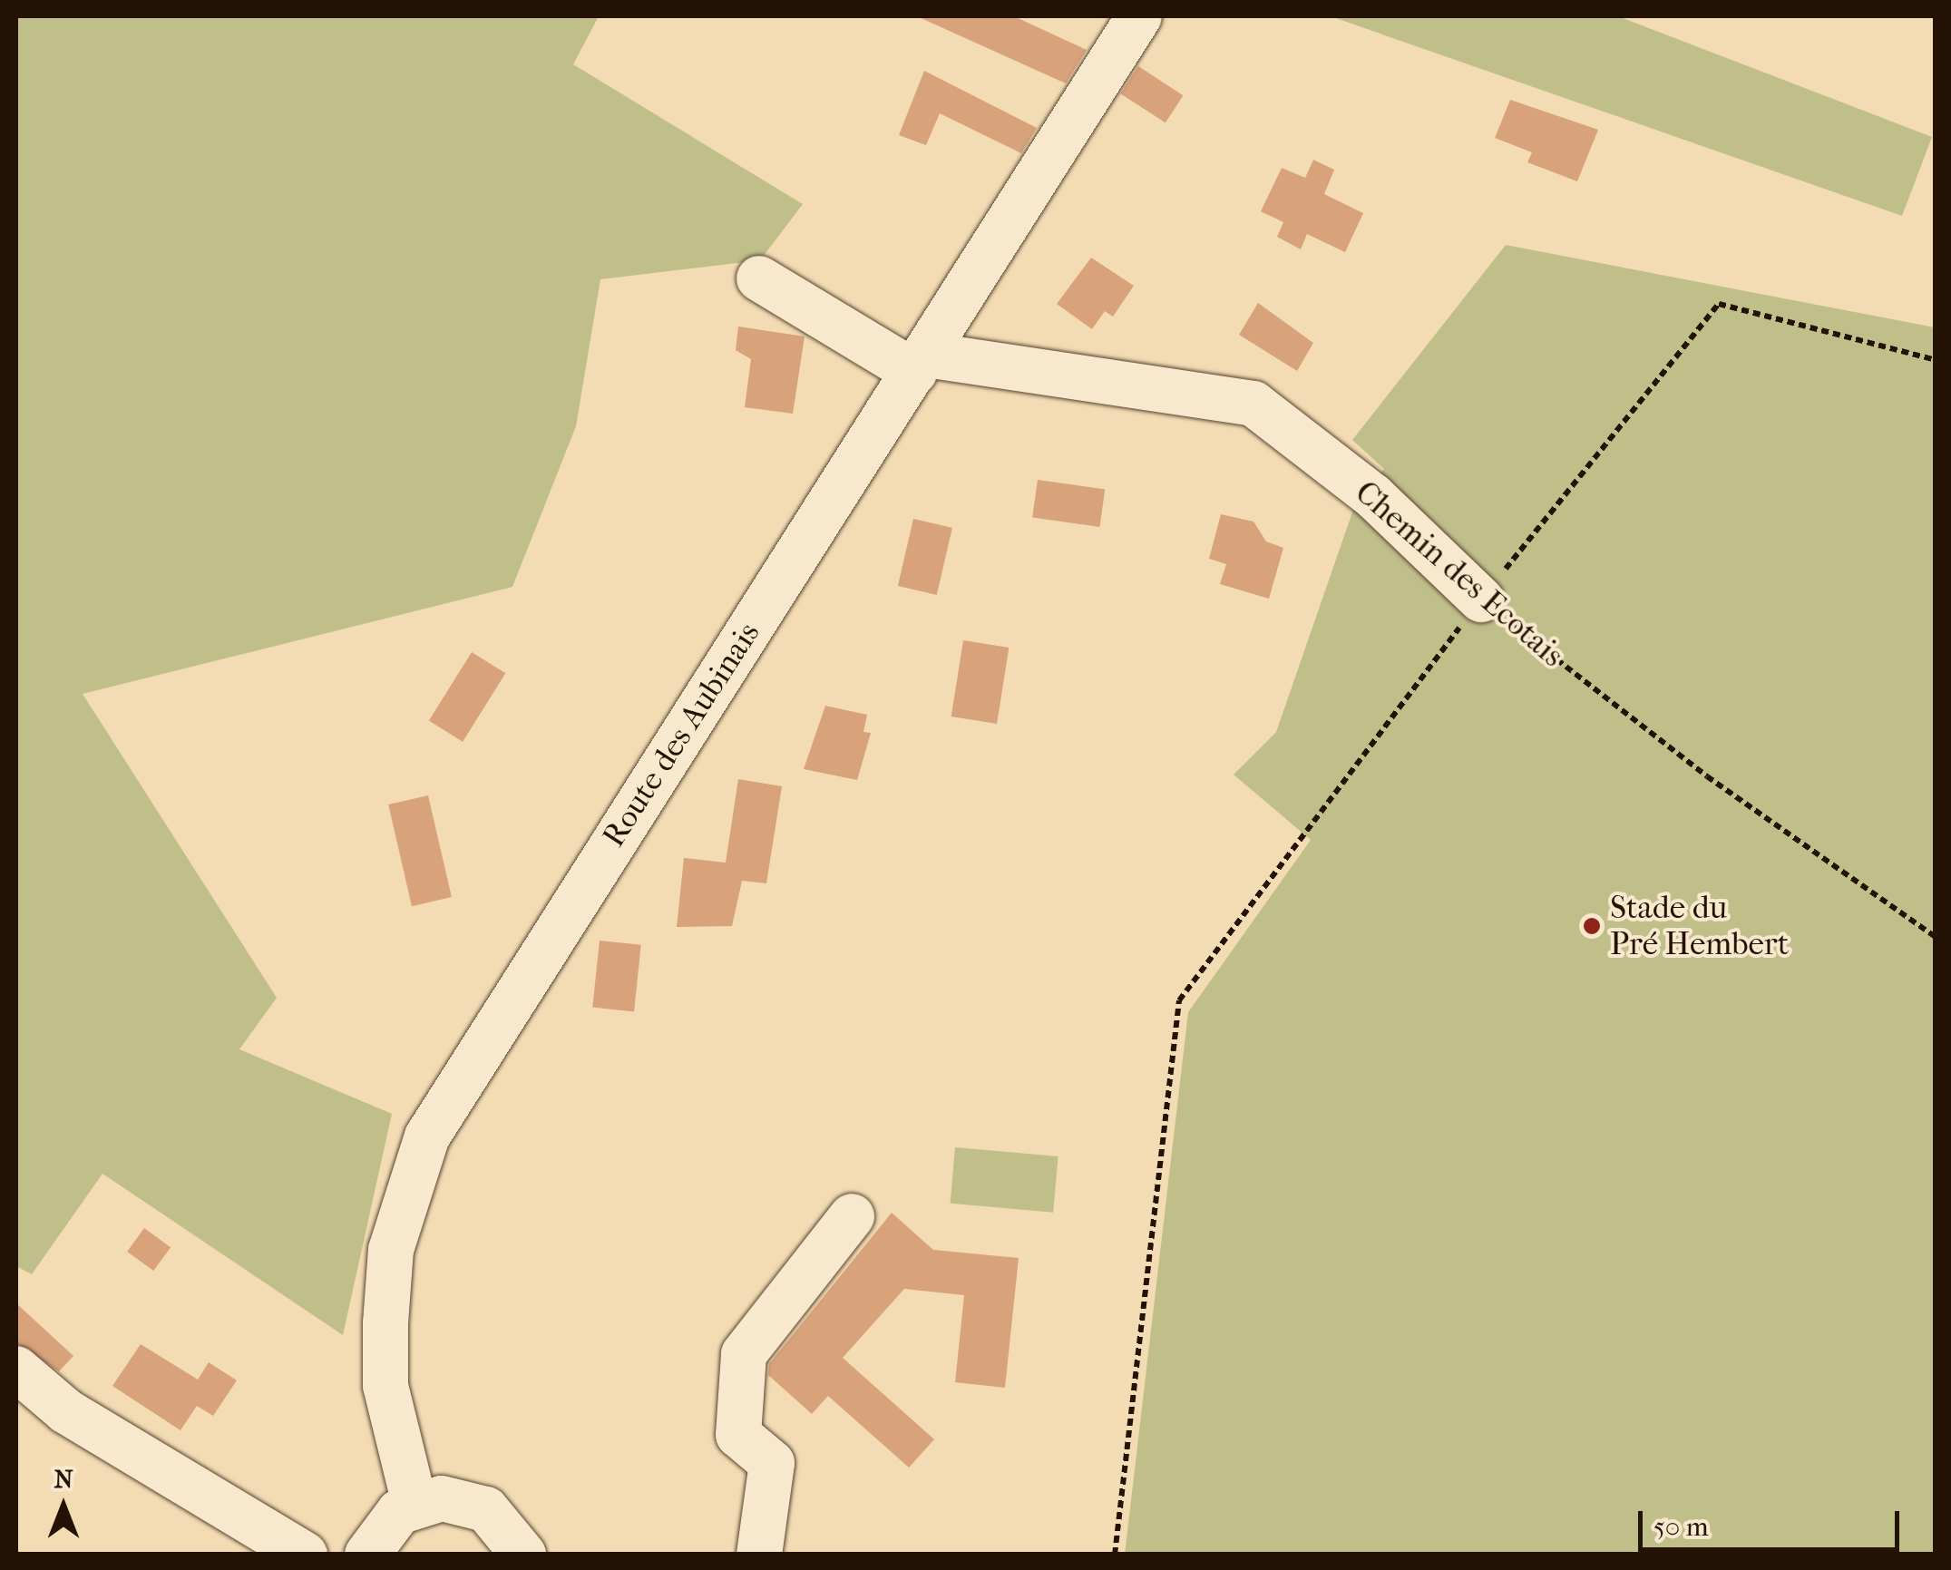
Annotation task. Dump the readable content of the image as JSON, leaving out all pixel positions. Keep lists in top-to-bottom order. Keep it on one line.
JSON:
{"streets":{"street":["Chemin des Ecotais","Route des Aubinais"]},"crossings":[["Chemin des Ecotais","Route des Aubinais"]],"places":["Stade du Pré Hembert"],"scale_bar":"50 m","north":"top"}
